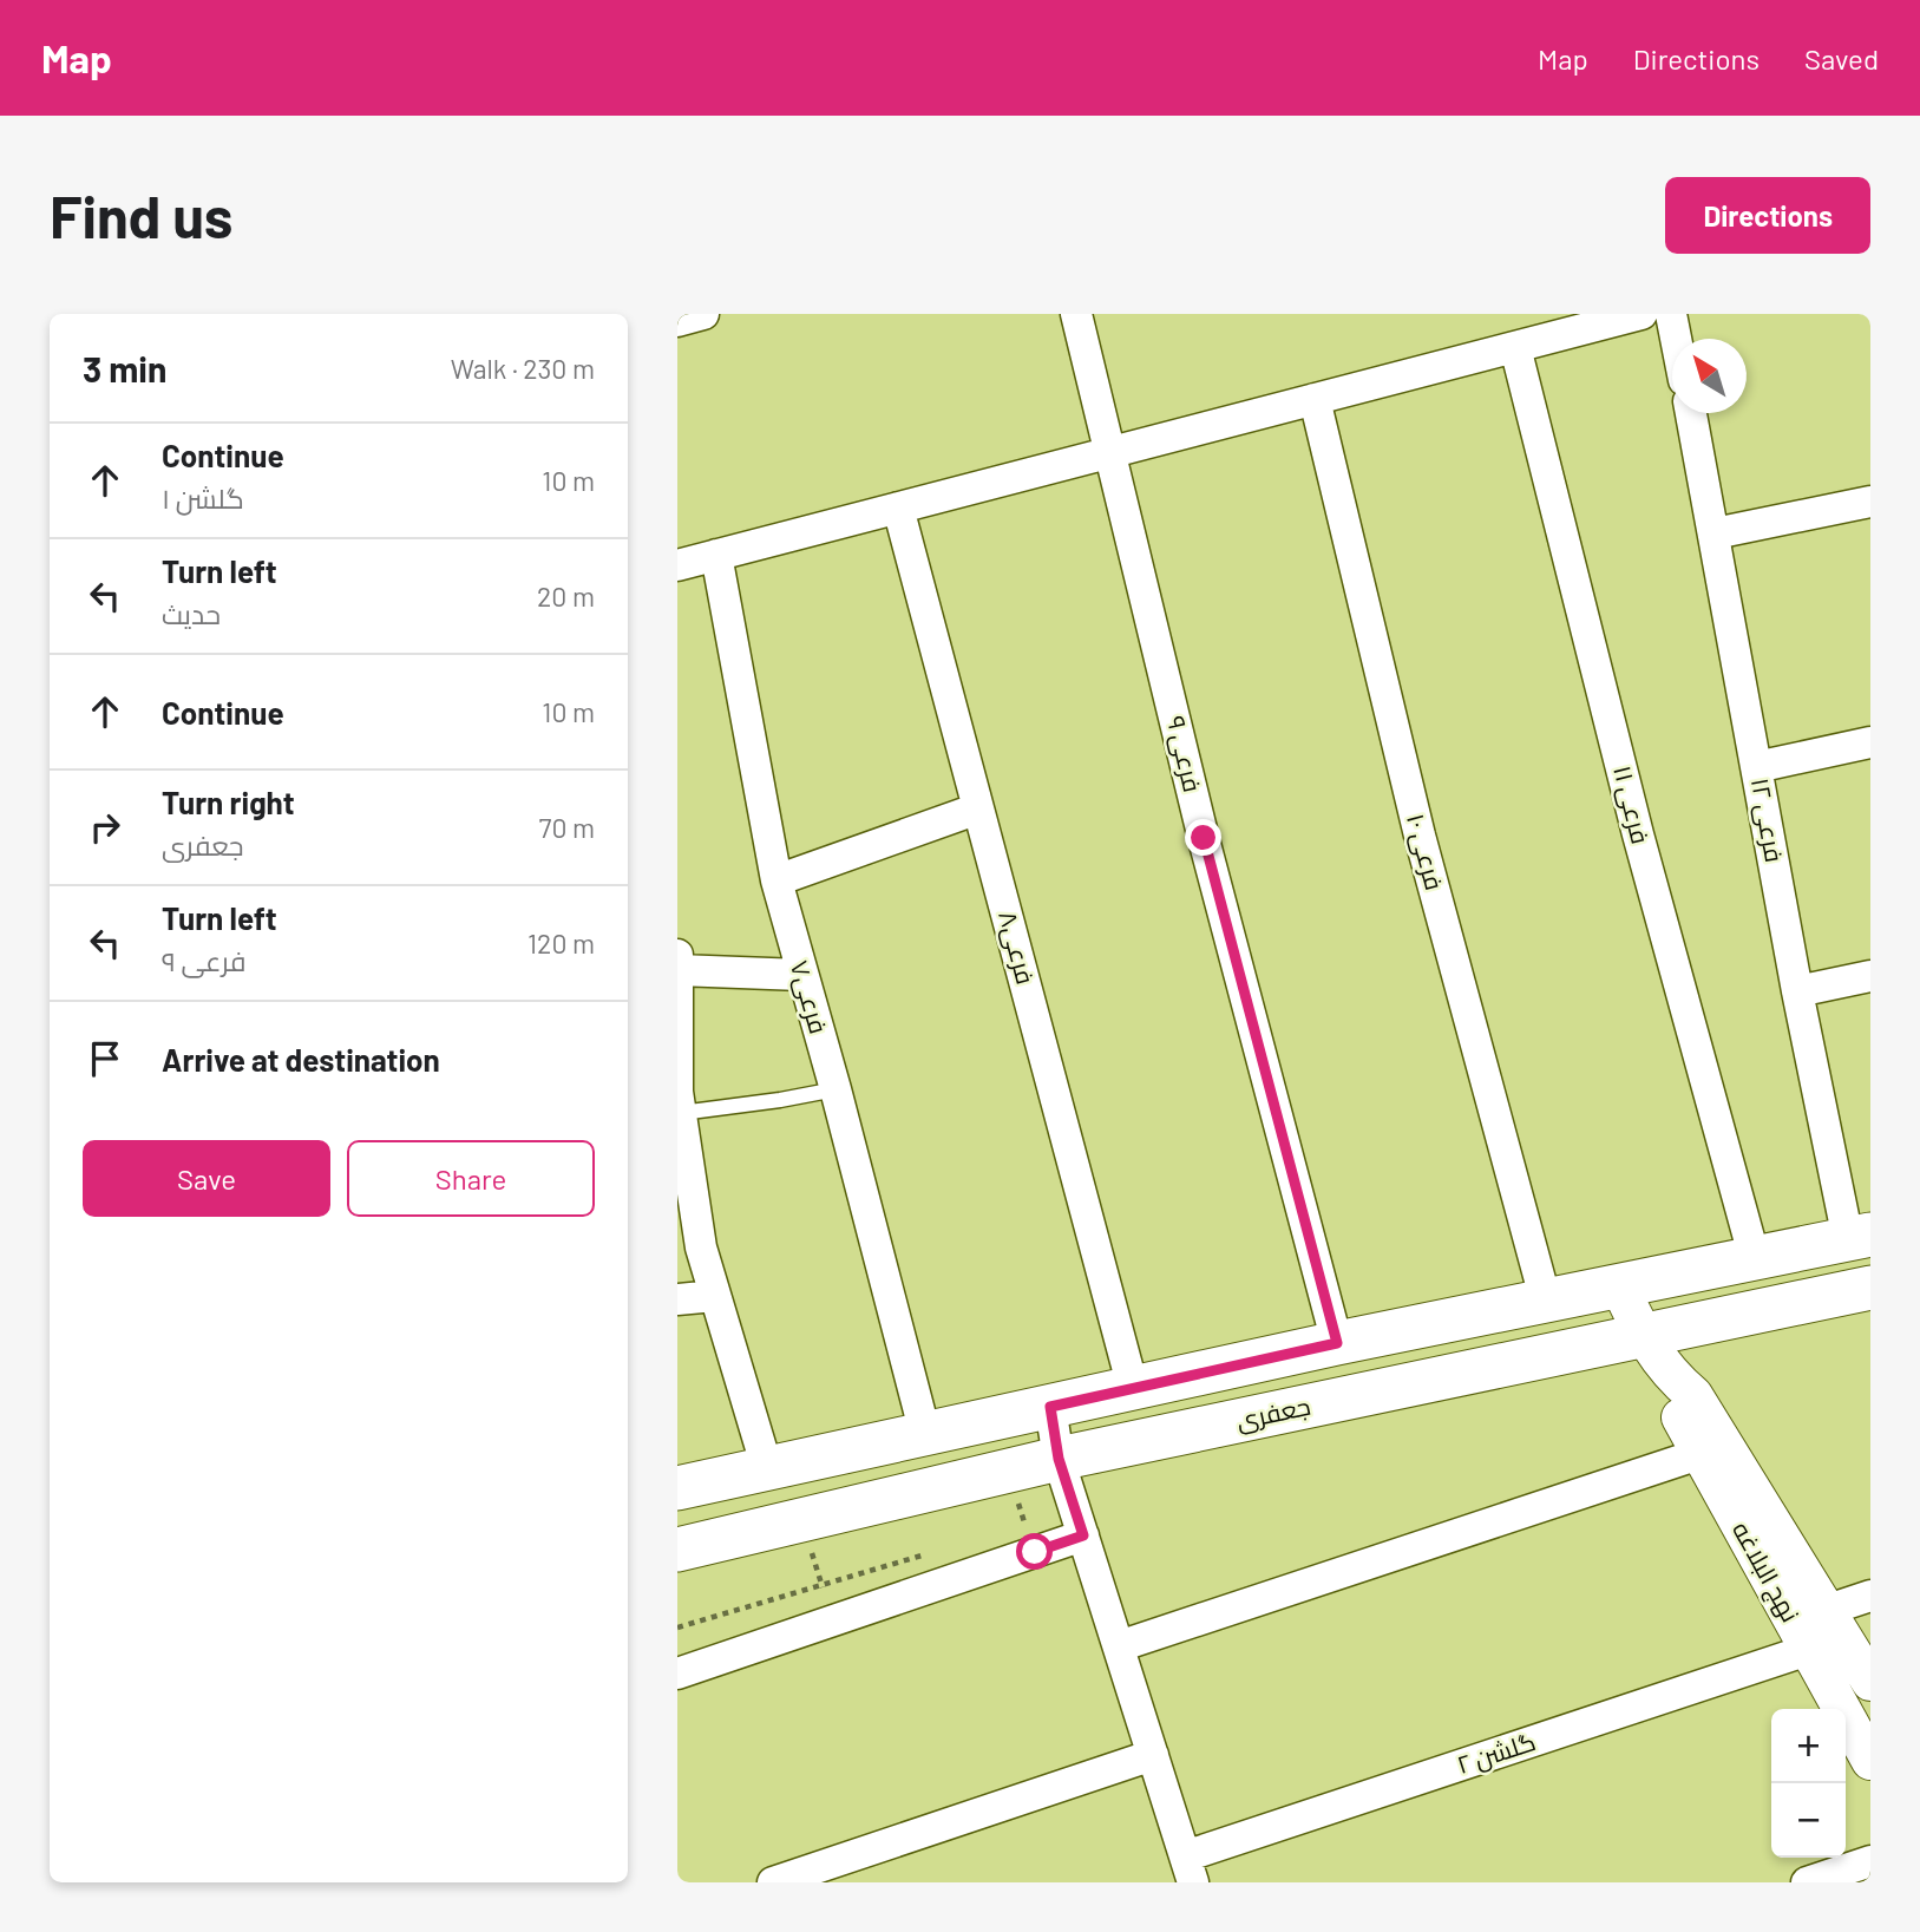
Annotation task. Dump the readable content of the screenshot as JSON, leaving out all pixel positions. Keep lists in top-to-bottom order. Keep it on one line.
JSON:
{"streets":{"main road":["جعفری"],"street":["فرعی ۹","فرعی ۱۱","فرعی ۱۲","فرعی ۱۰","فرعی۸","فرعی۷","نهج البلاغه","گلشن ۲"]},"crossings":[["جعفری","نهج البلاغه"],["نهج البلاغه","گلشن ۲"]],"north":"top left","page":{"header":"Map","nav":["Map","Directions","Saved"],"buttons":["Directions",["Save","Share"]],"title":"Find us","heading":["3 min","Walk · 230 m"],"list":[["Continue","گلشن ۱","10 m"],["Turn left","حدیث","20 m"],["Continue","10 m"],["Turn right","جعفری","70 m"],["Turn left","فرعی ۹","120 m"],"Arrive at destination"],"map_buttons":["+","−"]}}
